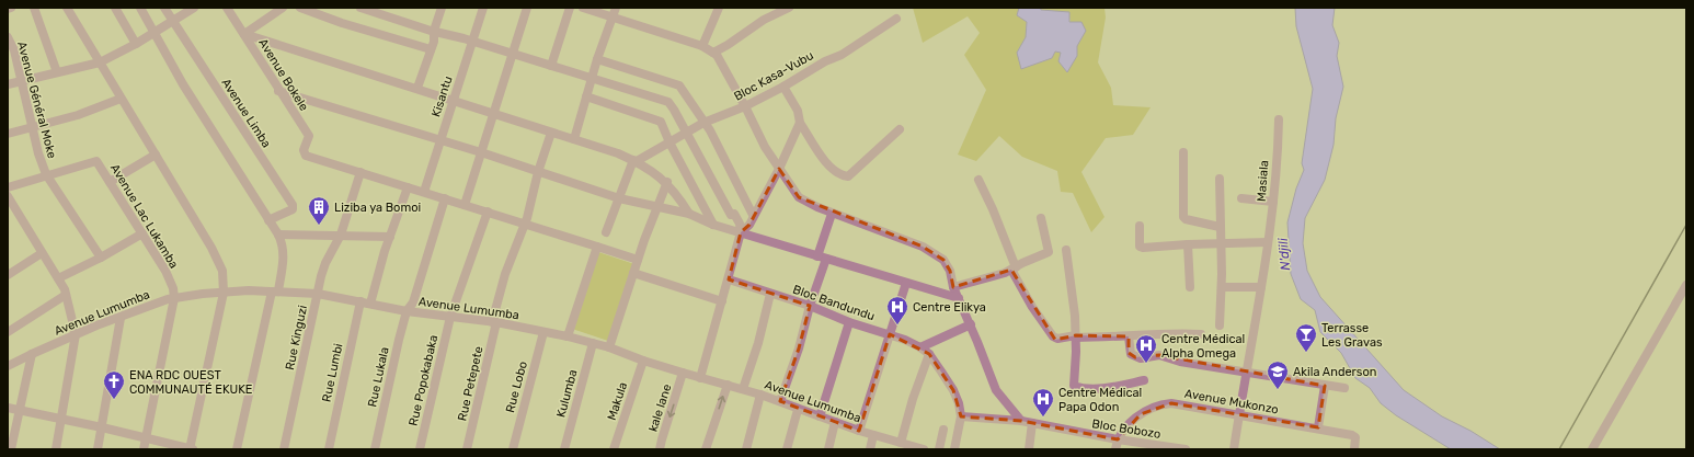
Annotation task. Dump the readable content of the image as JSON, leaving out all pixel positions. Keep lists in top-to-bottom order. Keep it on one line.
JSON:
{"streets":{"street":["Avenue Bokele","Bloc Kasa-Vubu","Kisantu","Avenue Général Moke","Avenue Limba","Masiala","Avenue Lac Lukamba","Bloc Bandundu","Avenue Lumumba","Rue Kinguzi","Rue Lumbi","Rue Lukala","Rue Popokabaka","Rue Petepete","Rue Lobo","Kulumba","Makula","Avenue Mukonzo","kale lane","Bloc Bobozo"]},"crossings":[["Avenue Général Moke","Avenue Lac Lukamba"],["Masiala","Avenue Mukonzo"],["Avenue Lac Lukamba","Avenue Lumumba"],["Bloc Bandundu","Bloc Bobozo"],["Avenue Lumumba","Rue Kinguzi"],["Avenue Lumumba","Rue Lumbi"],["Avenue Lumumba","Rue Lukala"],["Avenue Lumumba","Rue Popokabaka"],["Avenue Lumumba","Rue Petepete"],["Avenue Lumumba","Rue Lobo"],["Avenue Lumumba","Kulumba"],["Avenue Lumumba","Makula"],["Avenue Lumumba","kale lane"],["Avenue Mukonzo","Bloc Bobozo"]],"water":["N'djili"],"places":{"building":["Liziba ya Bomoi"],"hospital":["Centre Elikya","Centre Médical Alpha Omega","Centre Médical Papa Odon"],"bar":["Terrasse Les Gravas"],"school or university":["Akila Anderson"],"church":["ENA RDC OUEST COMMUNAUTÉ EKUKE"]}}
